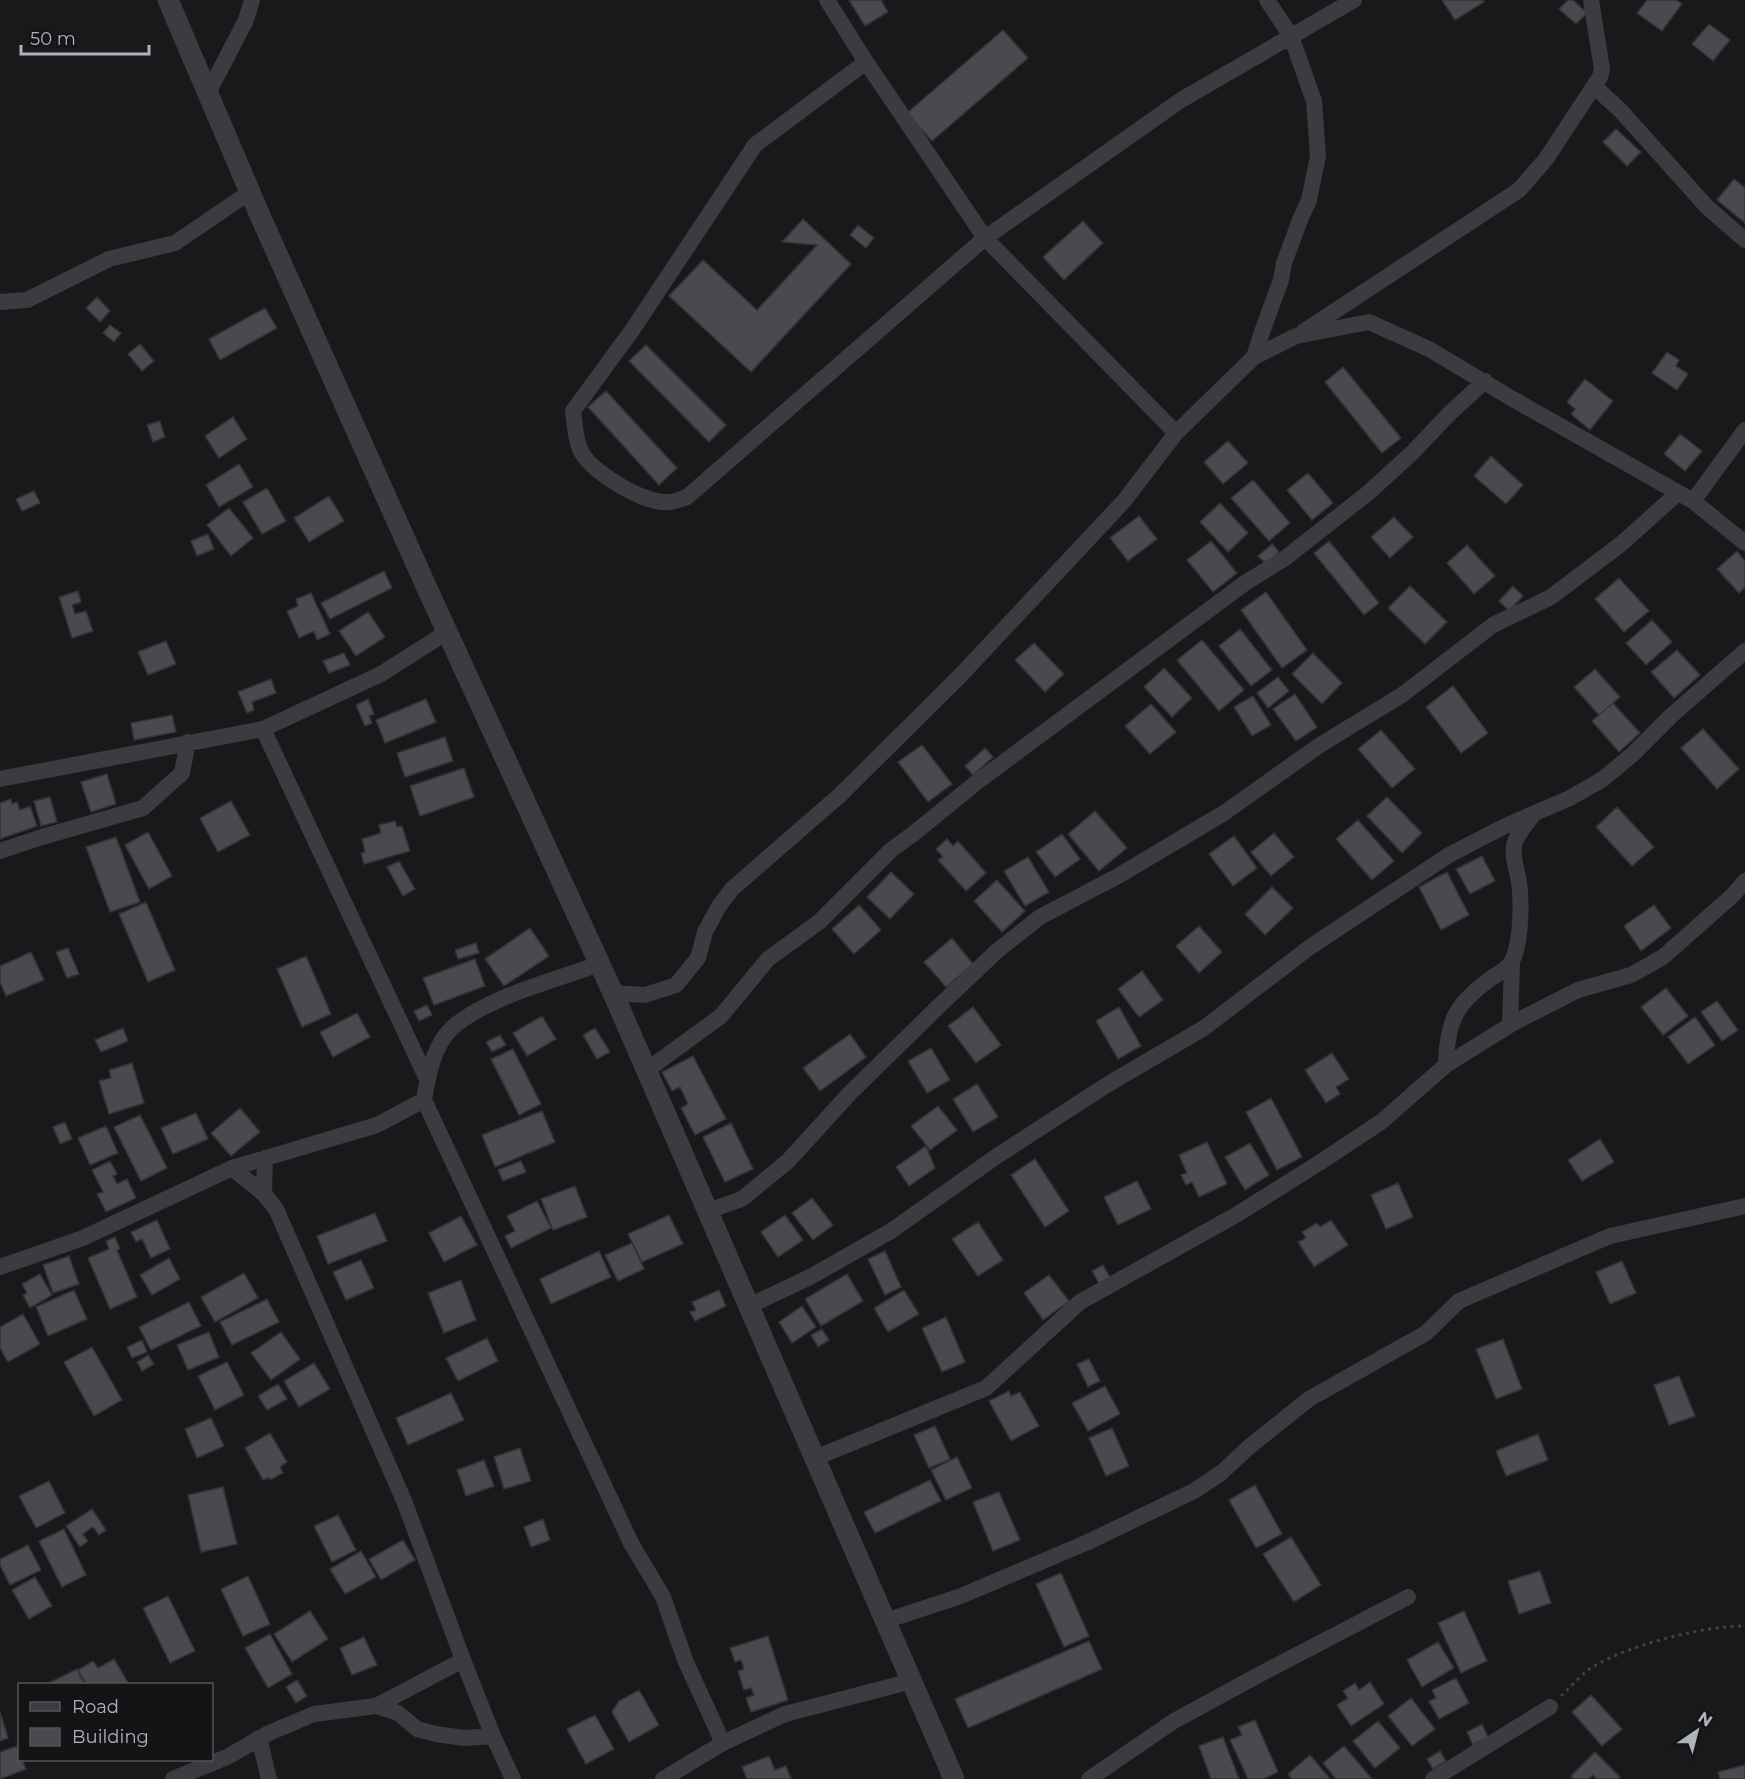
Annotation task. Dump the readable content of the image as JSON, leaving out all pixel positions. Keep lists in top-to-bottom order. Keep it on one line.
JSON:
{"legend":["Road","Building"],"scale_bar":"50 m","north":"top right"}
